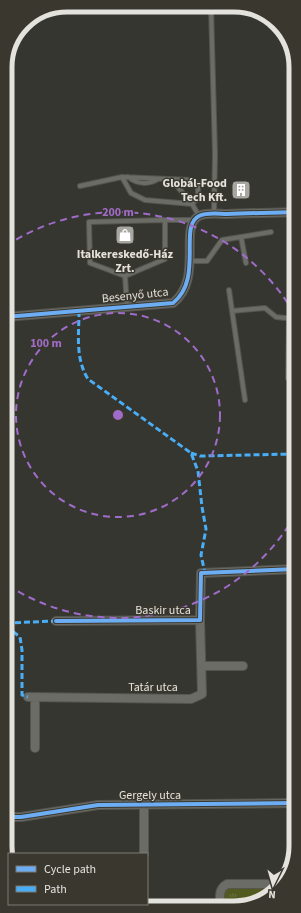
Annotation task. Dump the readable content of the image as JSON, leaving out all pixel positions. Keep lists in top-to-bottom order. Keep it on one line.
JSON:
{"streets":{"street":["Besenyő utca","Baskir utca","Tatár utca","Gergely utca"]},"crossings":[["Baskir utca","Tatár utca"]],"places":{"building":["Globál-Food Tech Kft."],"shop":["Italkereskedő-Ház Zrt."]},"legend":["Cycle path","Path"],"north":"bottom","rings":["200 m","100 m"]}
